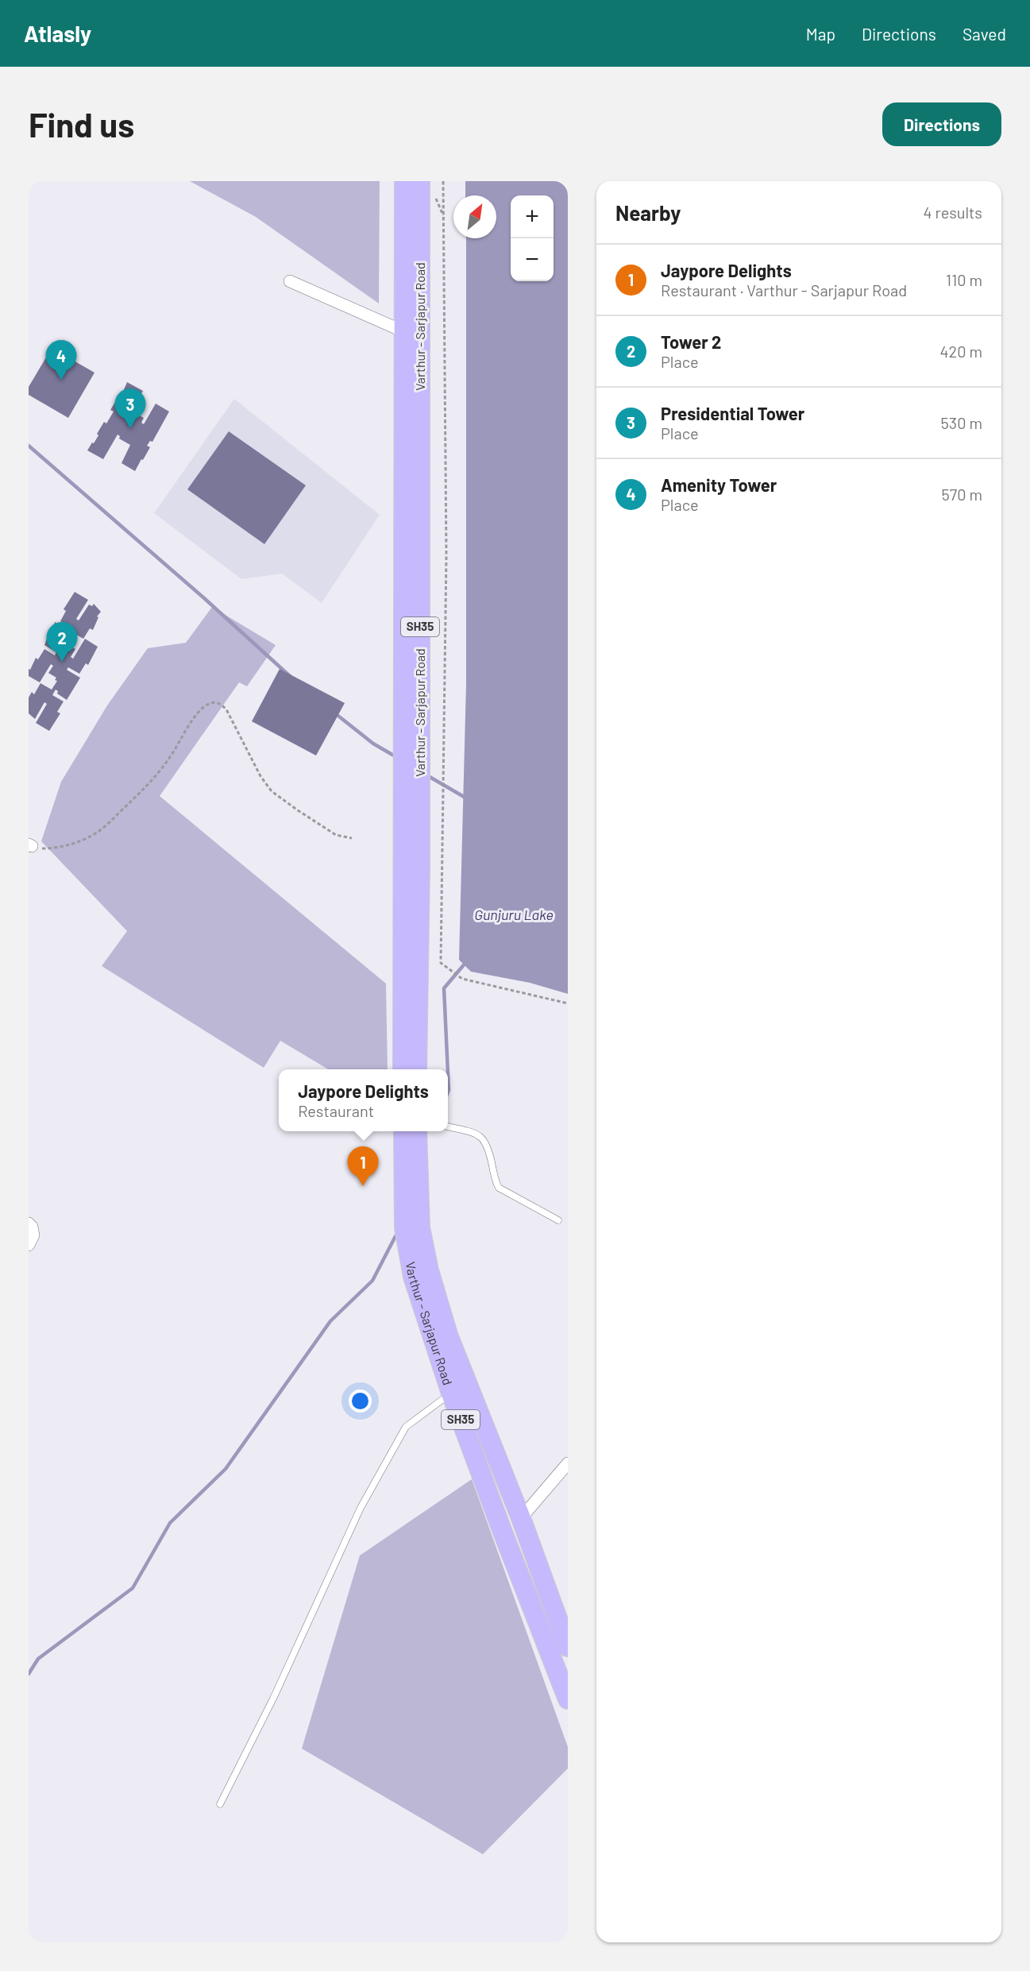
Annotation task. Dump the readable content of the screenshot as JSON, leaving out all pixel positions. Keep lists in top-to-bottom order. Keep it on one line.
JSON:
{"streets":{"main road":["Varthur - Sarjapur Road","SH35"]},"water":["Gunjuru Lake"],"north":"top right","page":{"header":"Atlasly","nav":["Map","Directions","Saved"],"buttons":"Directions","title":"Find us","heading":["Nearby","4 results"],"map_buttons":["+","−"],"list":[{"mark":"1","name":"Jaypore Delights","note":"Restaurant · Varthur - Sarjapur Road","value":"110 m"},{"mark":"2","name":"Tower 2","note":"Place","value":"420 m"},{"mark":"3","name":"Presidential Tower","note":"Place","value":"530 m"},{"mark":"4","name":"Amenity Tower","note":"Place","value":"570 m"}],"pins":["4","3","2","1"],"popup":["Jaypore Delights","Restaurant"]}}
